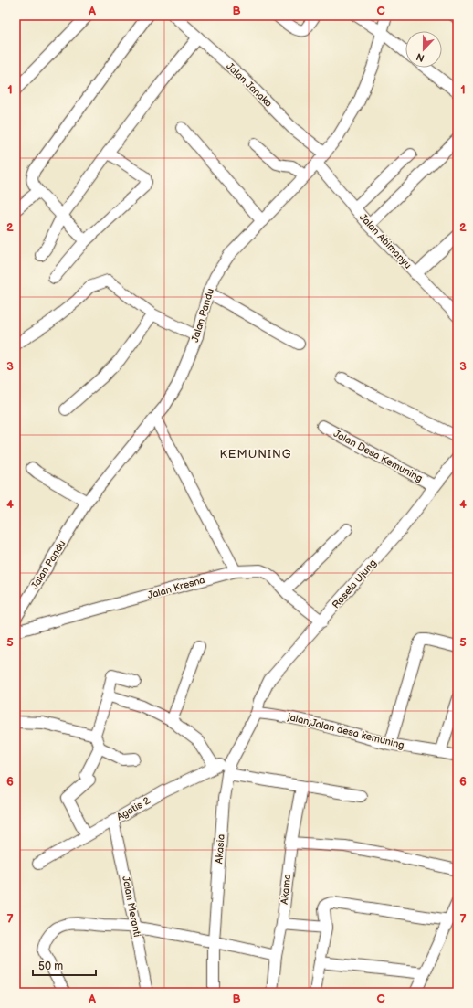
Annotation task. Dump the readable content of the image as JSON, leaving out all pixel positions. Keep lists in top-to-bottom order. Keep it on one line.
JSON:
{"streets":{"street":["Jalan Janaka","Jalan Abimanyu","Jalan Pandu","Jalan Desa Kemuning","Rosela Ujung","Jalan Kresna","jalan;Jalan desa kemuning","Agatis 2","Akasia","Akama","Jalan Meranti"]},"crossings":[["Jalan Janaka","Jalan Pandu"],["Jalan Abimanyu","Jalan Pandu"],["Jalan Desa Kemuning","Rosela Ujung"],["Rosela Ujung","Jalan Kresna"],["Rosela Ujung","jalan;Jalan desa kemuning"],["Rosela Ujung","Akasia"],["jalan;Jalan desa kemuning","Akasia"],["Agatis 2","Akasia"],["Agatis 2","Jalan Meranti"]],"districts":["KEMUNING"],"scale_bar":"50 m","north":"bottom","grid":{"columns":["A","B","C"],"rows":["1","2","3","4","5","6","7"]}}
